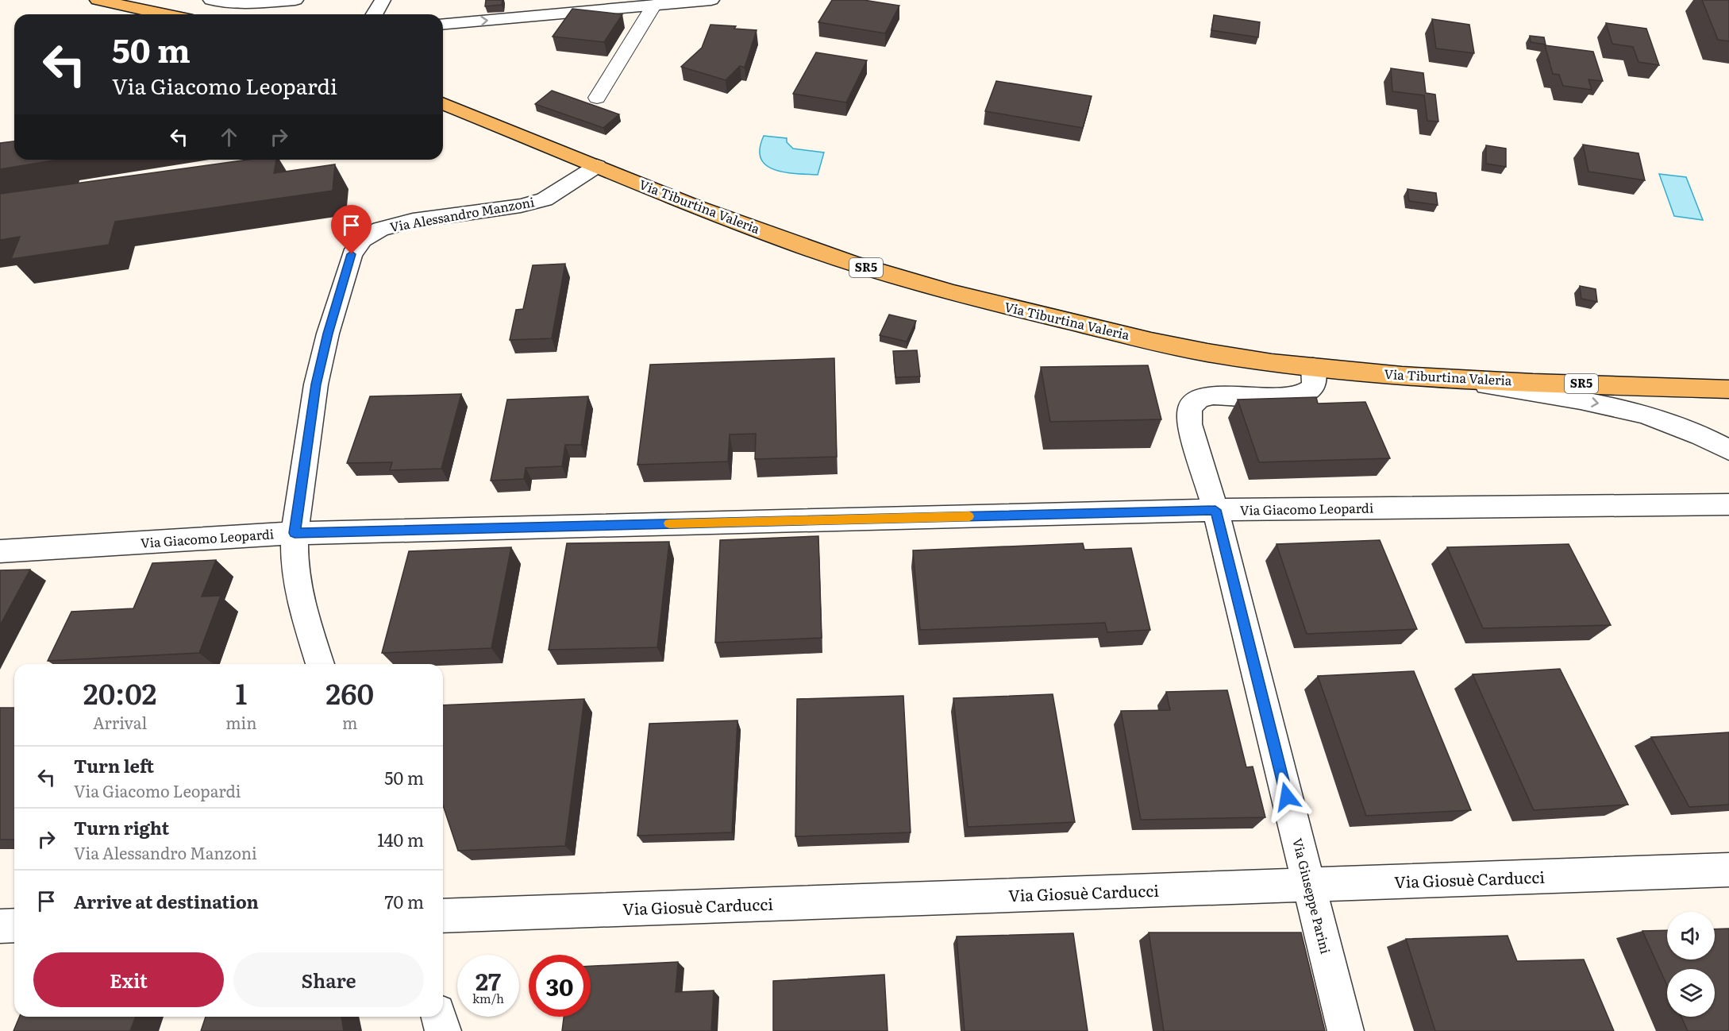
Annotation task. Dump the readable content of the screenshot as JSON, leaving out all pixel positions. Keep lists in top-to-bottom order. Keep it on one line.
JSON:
{"streets":{"main road":["Via Tiburtina Valeria","SR5"],"street":["Via Alessandro Manzoni","Via Giacomo Leopardi","Via Giosuè Carducci","Via Giuseppe Parini"]},"crossings":[["Via Tiburtina Valeria","Via Alessandro Manzoni"],["Via Tiburtina Valeria","Via Giuseppe Parini"],["Via Alessandro Manzoni","Via Giacomo Leopardi"],["Via Giacomo Leopardi","Via Giuseppe Parini"],["Via Giosuè Carducci","Via Giuseppe Parini"]],"page":{"turn":["50 m","Via Giacomo Leopardi"],"eta":["20:02","Arrival","1","min","260","m"],"list":[{"name":"Turn left","note":"Via Giacomo Leopardi","value":"50 m"},{"name":"Turn right","note":"Via Alessandro Manzoni","value":"140 m"},{"name":"Arrive at destination","value":"70 m"}],"buttons":["Exit","Share"],"speed":"27 km/h","limit":"30"}}
